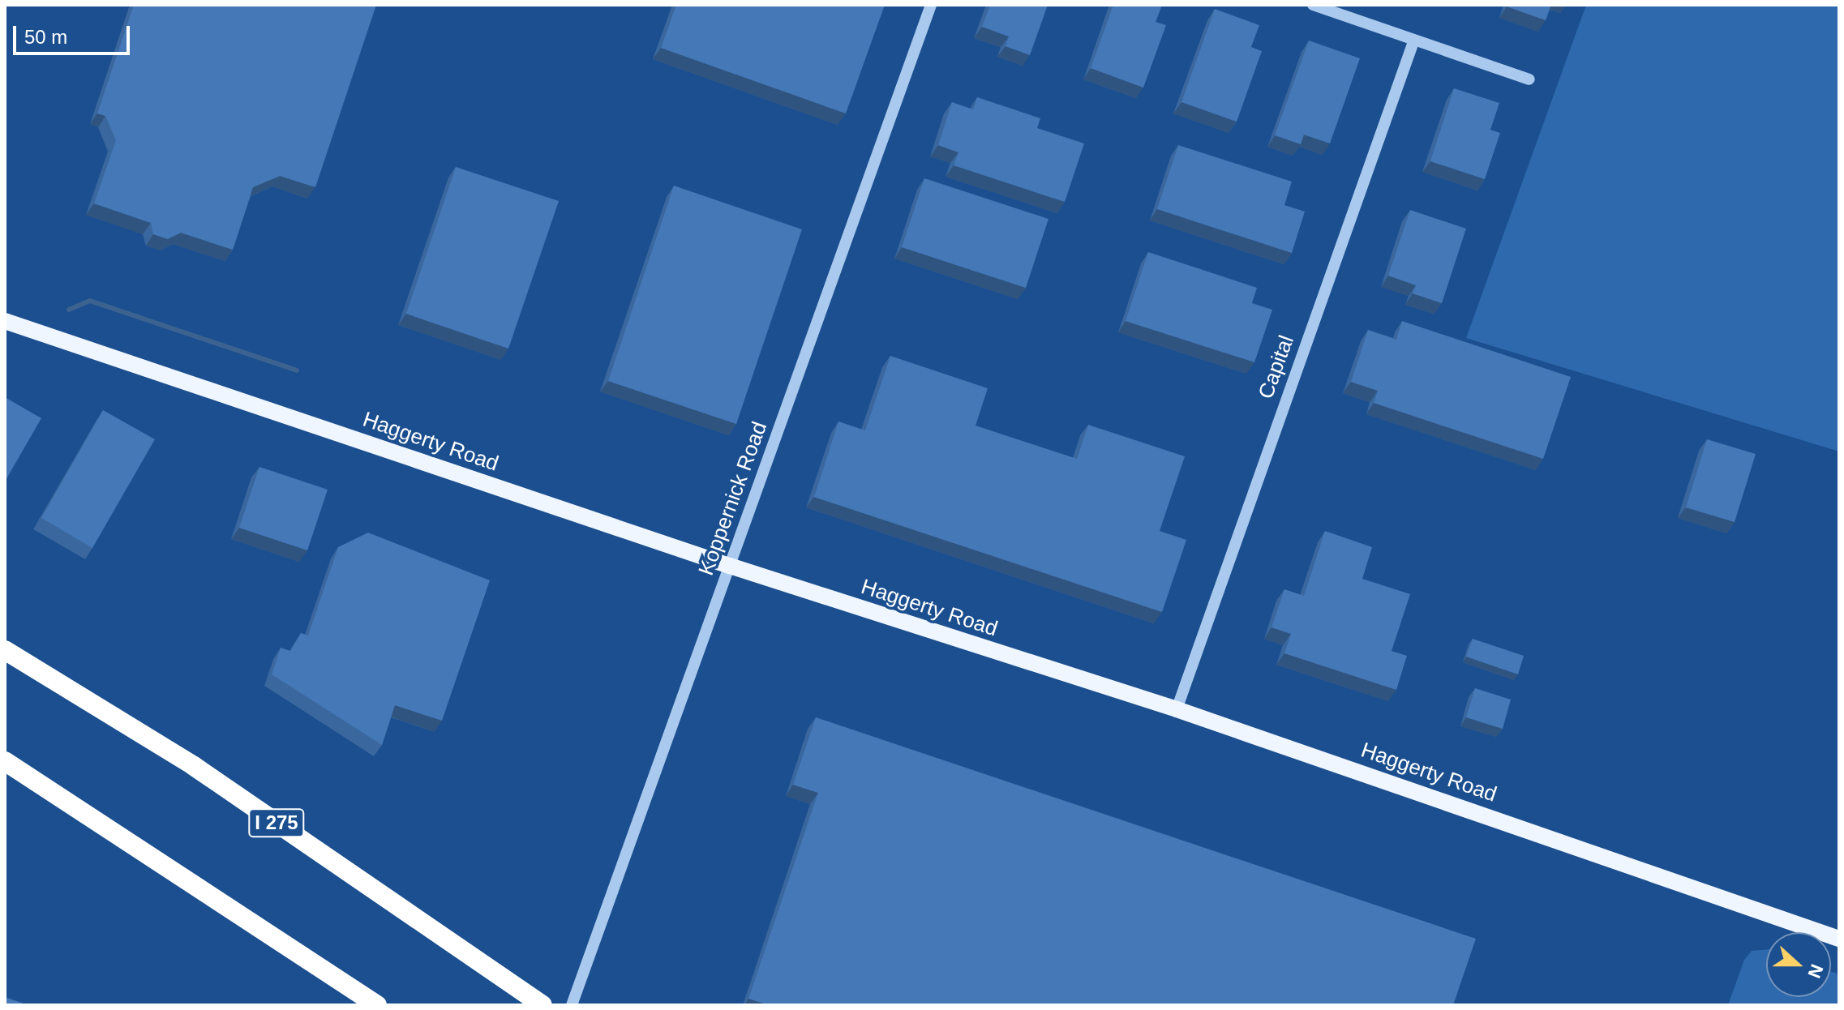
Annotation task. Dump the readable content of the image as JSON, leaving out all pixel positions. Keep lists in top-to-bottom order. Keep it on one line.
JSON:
{"streets":{"highway":["I 275"],"main road":["Haggerty Road"],"street":["Capital","Koppernick Road"]},"crossings":[["Capital","Haggerty Road"],["Haggerty Road","Koppernick Road"]],"scale_bar":"50 m","north":"right"}
